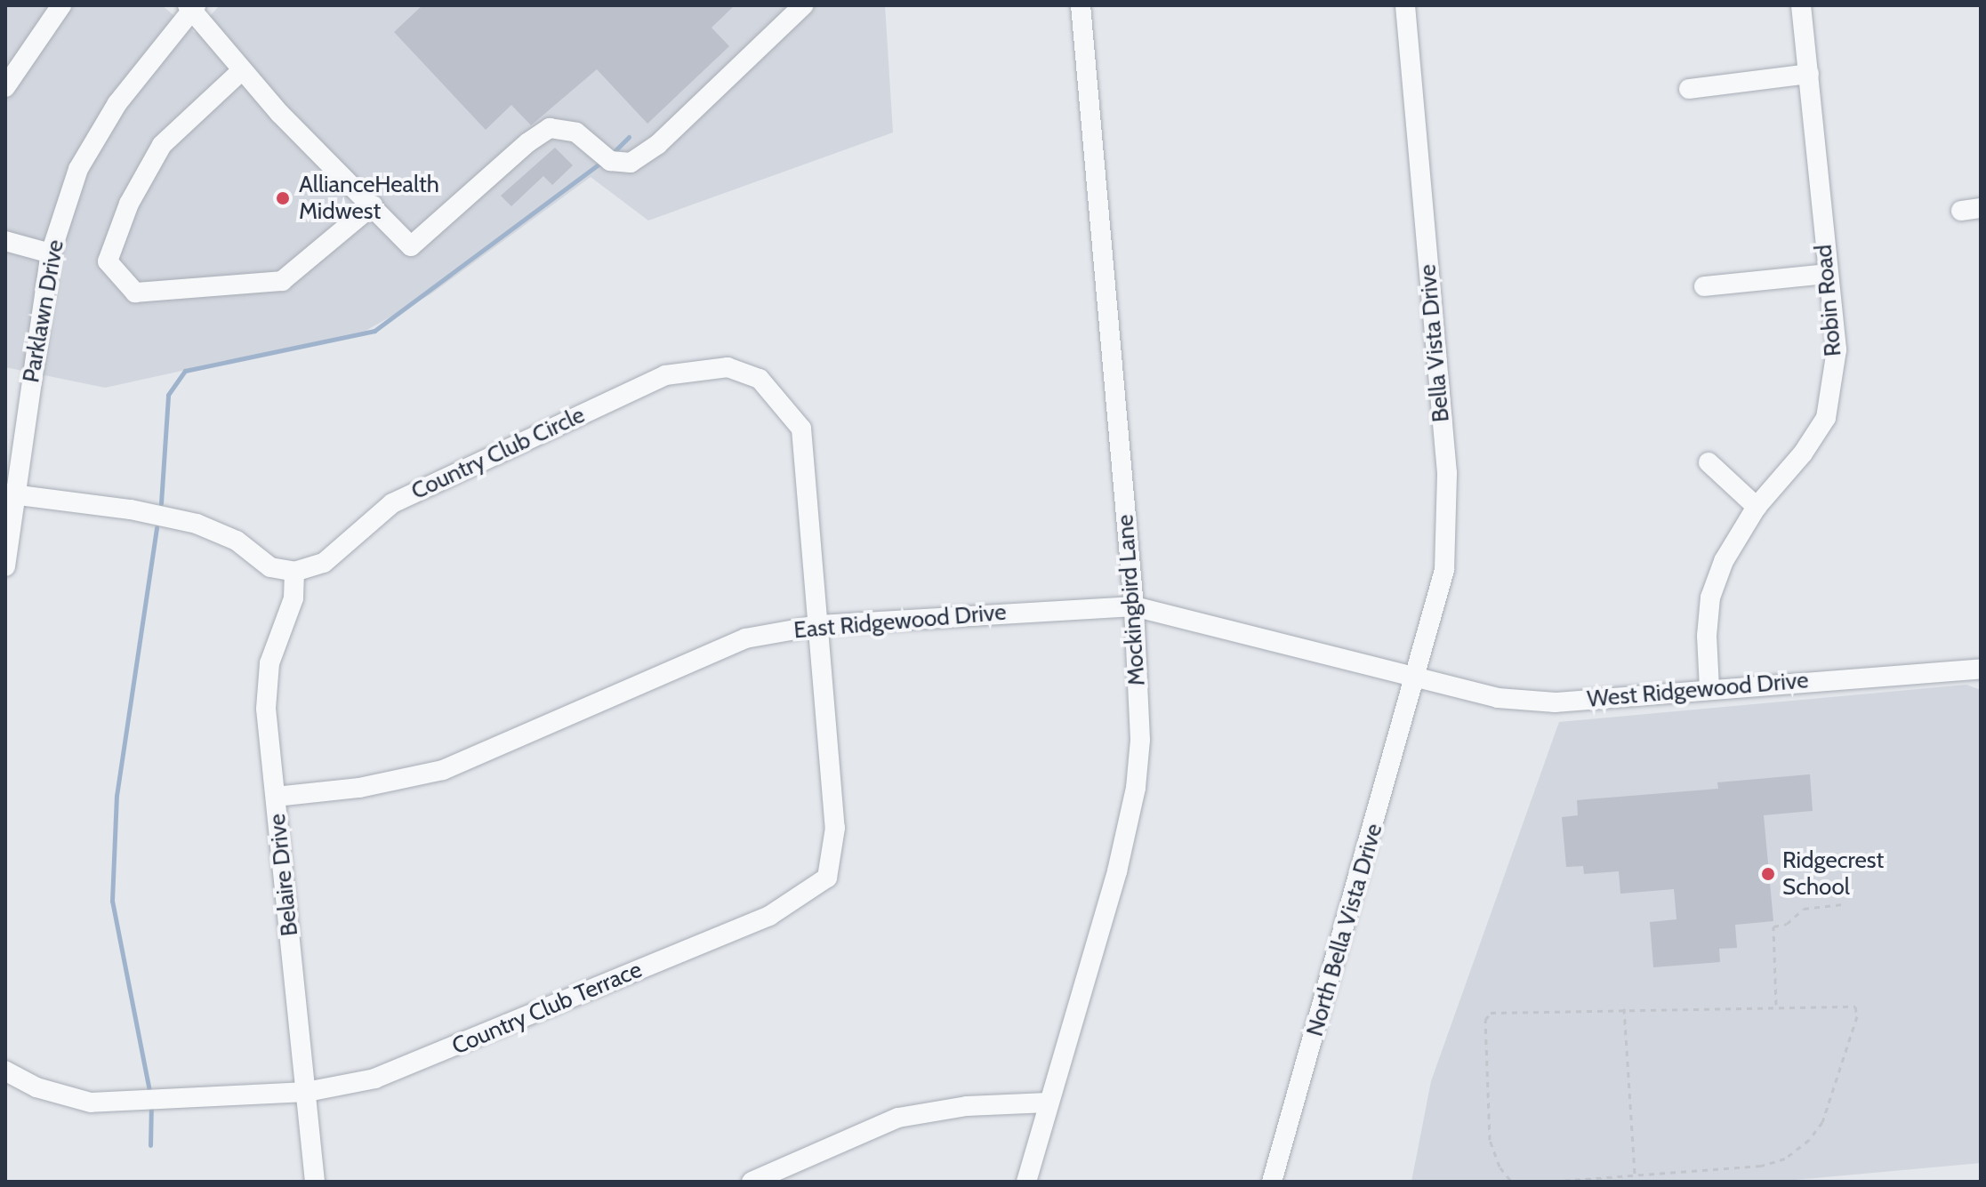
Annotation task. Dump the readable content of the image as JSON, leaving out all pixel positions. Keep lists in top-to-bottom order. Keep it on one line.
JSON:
{"streets":{"street":["Robin Road","Parklawn Drive","Bella Vista Drive","Country Club Circle","Mockingbird Lane","East Ridgewood Drive","West Ridgewood Drive","Belaire Drive","North Bella Vista Drive","Country Club Terrace"]},"crossings":[["Robin Road","West Ridgewood Drive"],["Bella Vista Drive","East Ridgewood Drive"],["Bella Vista Drive","West Ridgewood Drive"],["Bella Vista Drive","North Bella Vista Drive"],["Country Club Circle","East Ridgewood Drive"],["Country Club Circle","Belaire Drive"],["Country Club Circle","Country Club Terrace"],["Mockingbird Lane","East Ridgewood Drive"],["East Ridgewood Drive","West Ridgewood Drive"],["East Ridgewood Drive","Belaire Drive"],["East Ridgewood Drive","North Bella Vista Drive"],["East Ridgewood Drive","Country Club Terrace"],["West Ridgewood Drive","North Bella Vista Drive"],["Belaire Drive","Country Club Terrace"]],"places":["AllianceHealth Midwest","Ridgecrest School"]}
